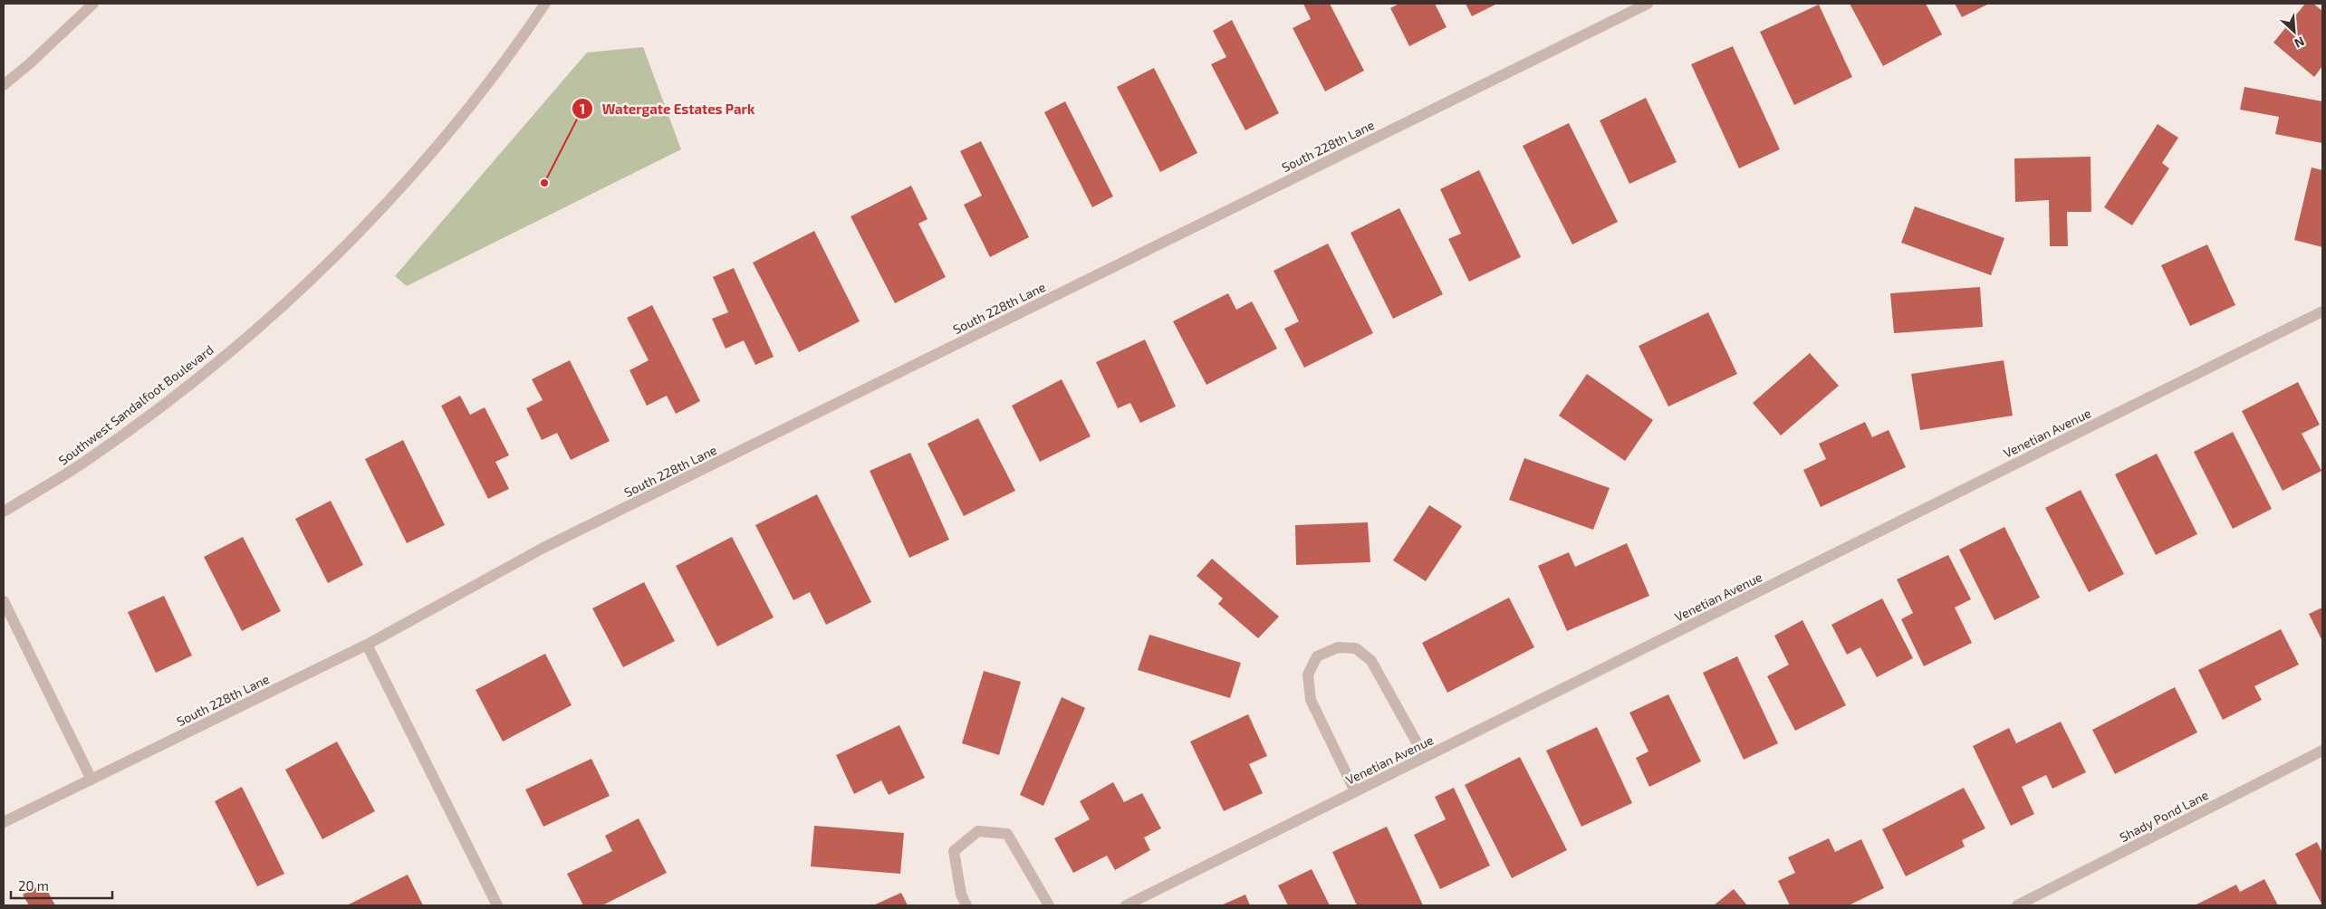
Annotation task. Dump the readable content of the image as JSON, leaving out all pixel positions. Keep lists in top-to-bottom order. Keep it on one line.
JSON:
{"streets":{"street":["South 228th Lane","Southwest Sandalfoot Boulevard","Venetian Avenue","Shady Pond Lane"]},"places":["Watergate Estates Park"],"scale_bar":"20 m","north":"bottom right"}
